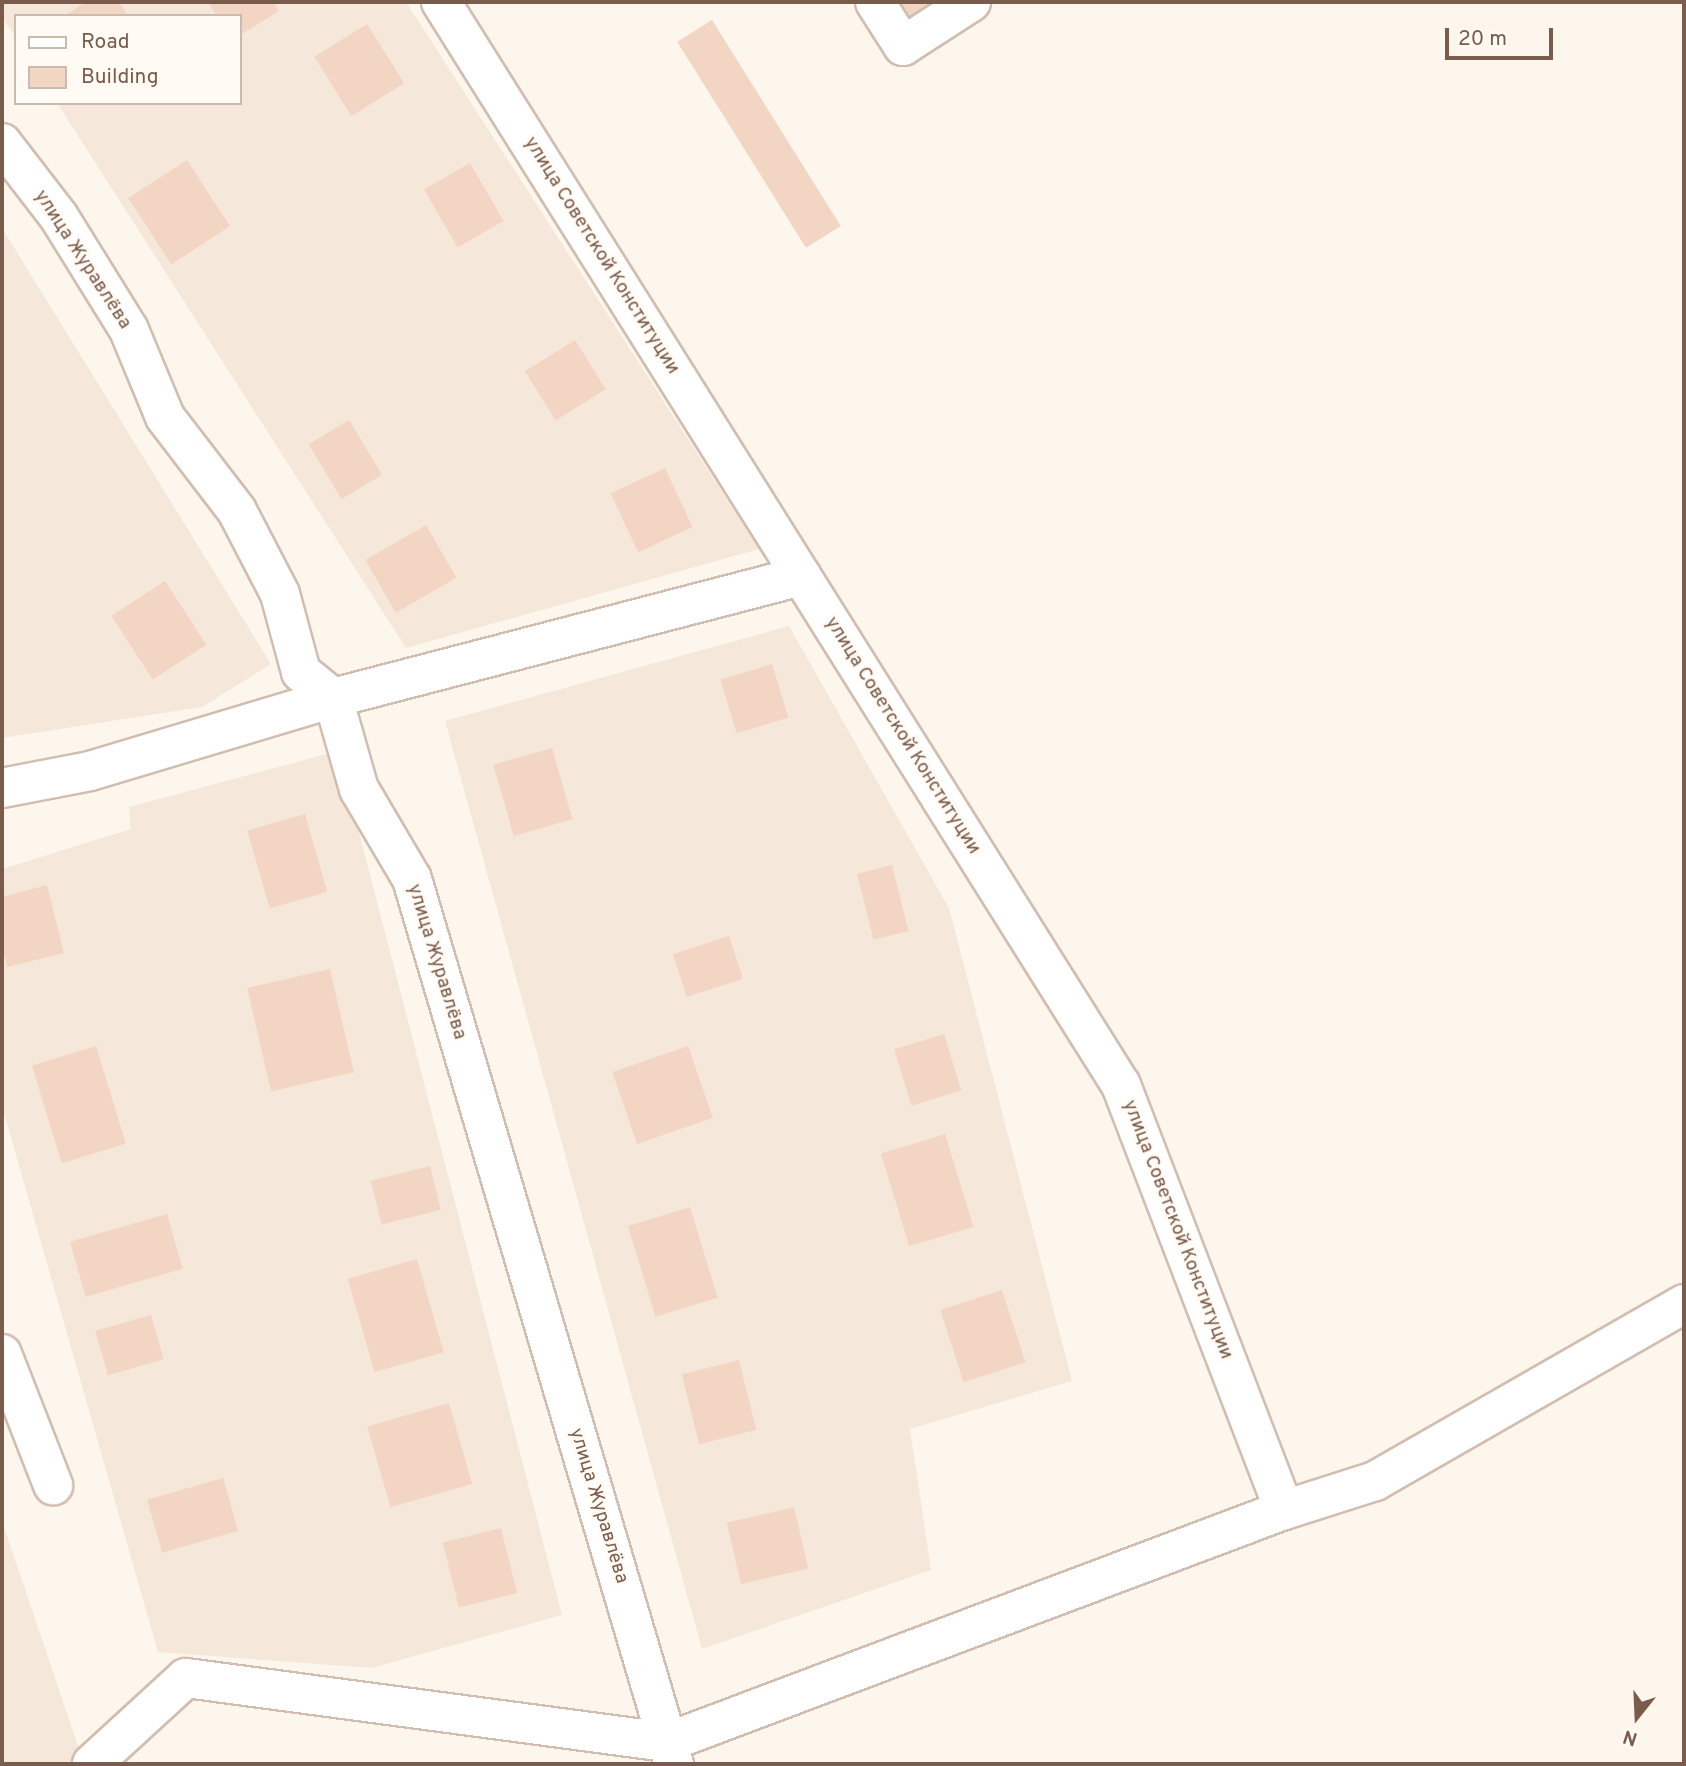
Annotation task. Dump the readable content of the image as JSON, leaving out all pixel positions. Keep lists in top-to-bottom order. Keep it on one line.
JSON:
{"streets":{"street":["улица Советской Конституции","улица Журавлёва"]},"legend":["Road","Building"],"scale_bar":"20 m","north":"bottom"}
